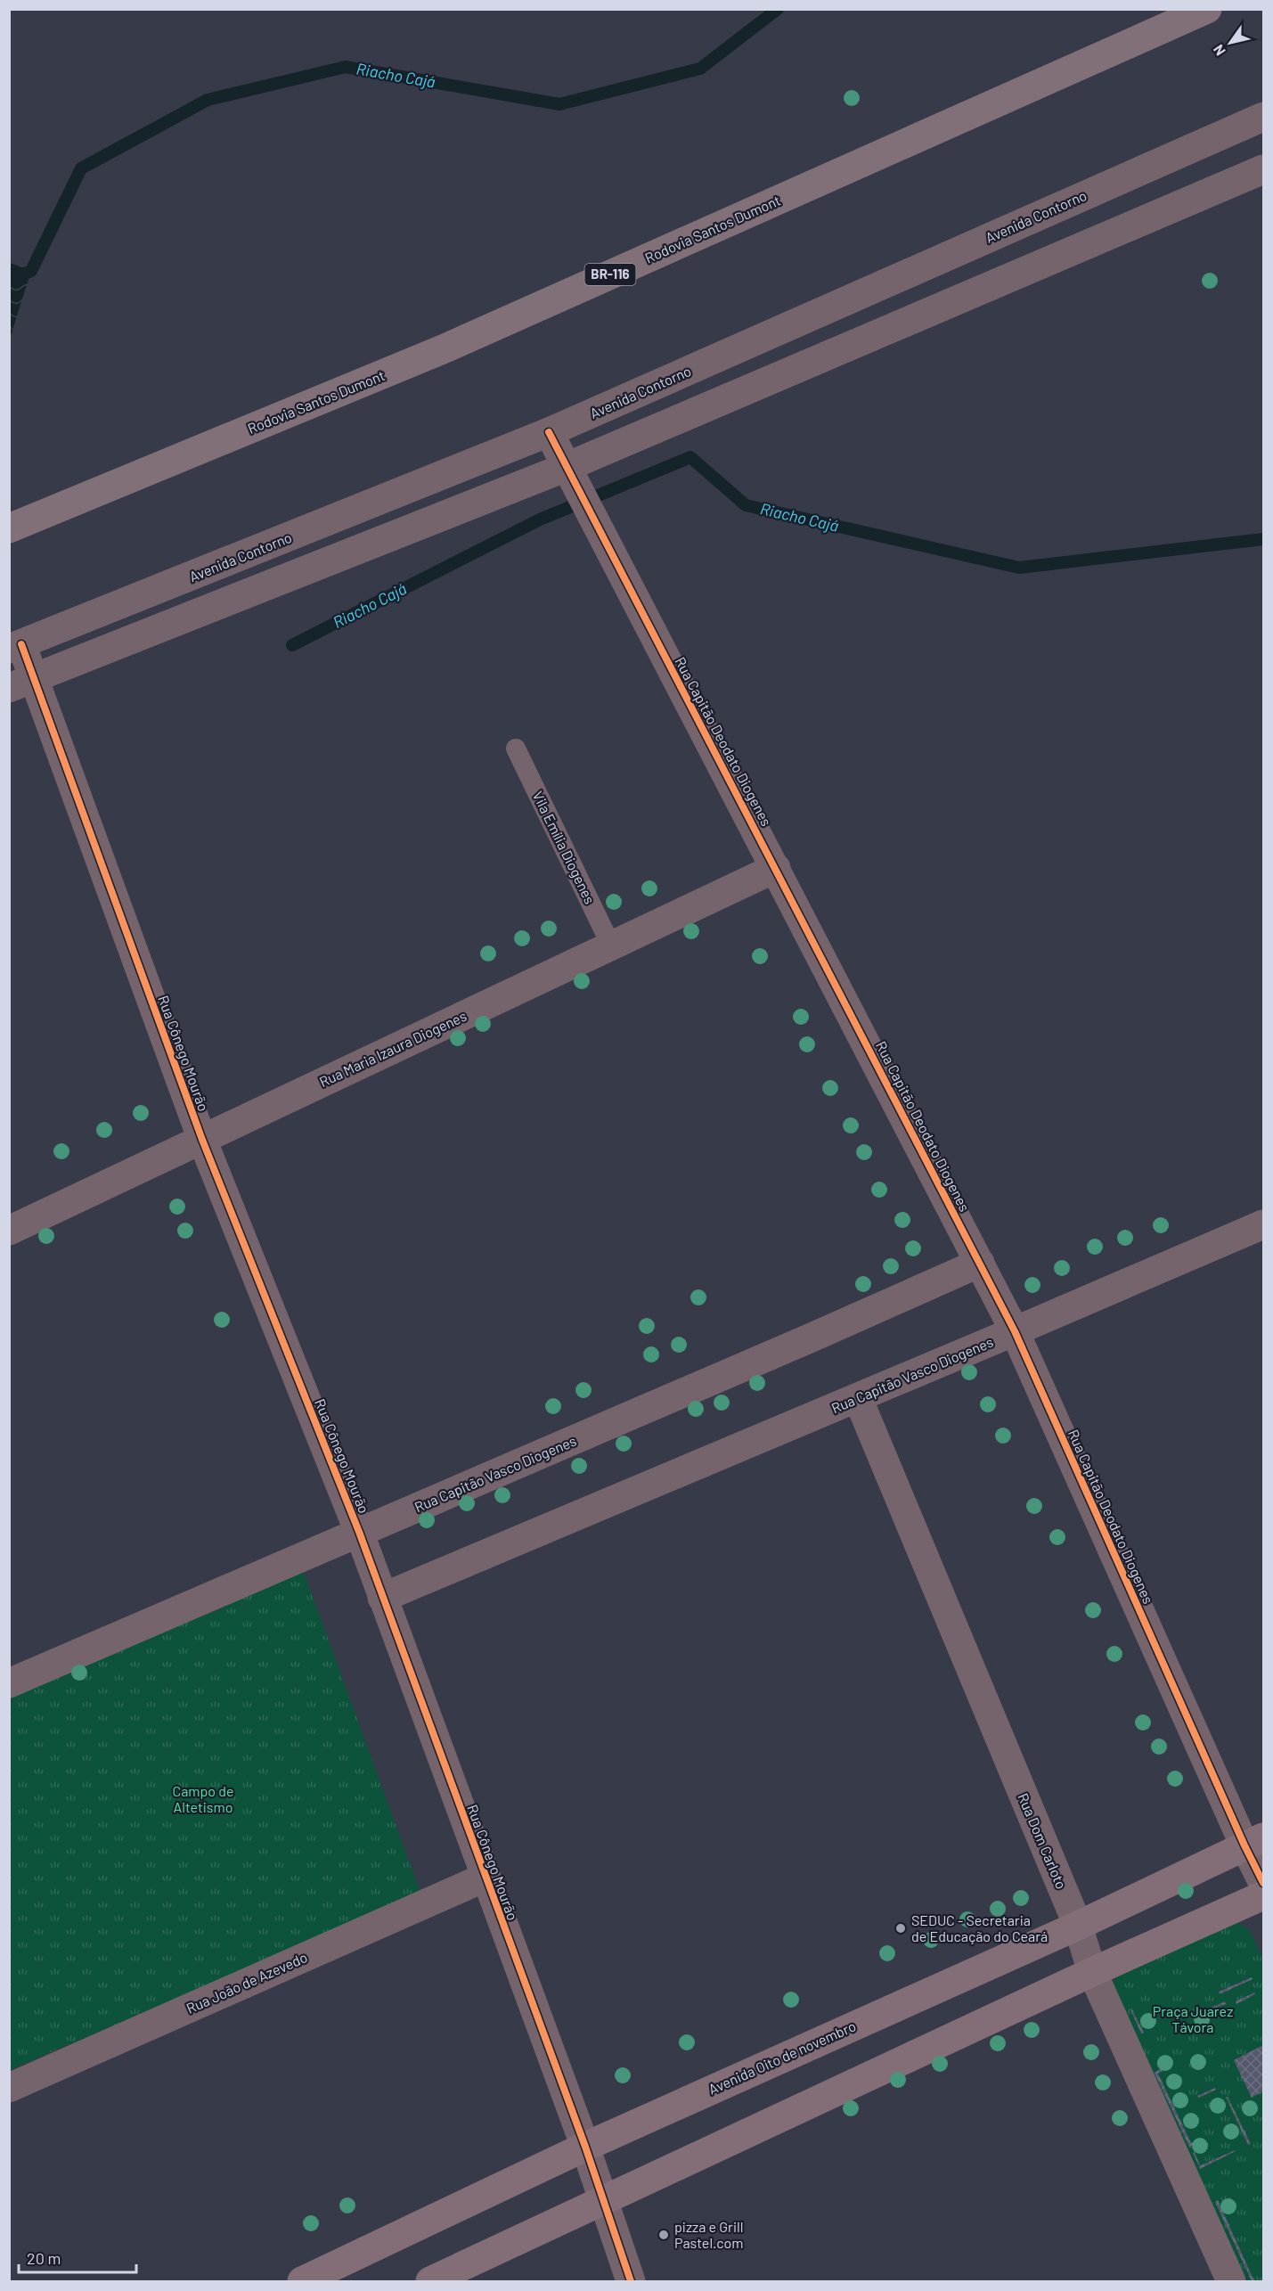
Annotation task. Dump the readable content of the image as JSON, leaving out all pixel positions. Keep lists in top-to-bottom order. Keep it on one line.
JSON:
{"streets":{"highway":["Rodovia Santos Dumont","BR-116"],"main road":["Avenida Oito de novembro"],"street":["Avenida Contorno","Rua Capitão Deodato Diogenes","Rua Maria Izaura Diogenes","Rua Cônego Mourão","Rua Capitão Vasco Diogenes","Rua Dom Carloto","Rua João de Azevedo"],"lane":["Vila Emília Diogenes"]},"crossings":[["Avenida Contorno","Rua Capitão Deodato Diogenes"],["Avenida Contorno","Rua Cônego Mourão"],["Rua Capitão Deodato Diogenes","Rua Maria Izaura Diogenes"],["Rua Capitão Deodato Diogenes","Rua Capitão Vasco Diogenes"],["Rua Capitão Deodato Diogenes","Avenida Oito de novembro"],["Vila Emília Diogenes","Rua Maria Izaura Diogenes"],["Rua Maria Izaura Diogenes","Rua Cônego Mourão"],["Rua Cônego Mourão","Rua Capitão Vasco Diogenes"],["Rua Cônego Mourão","Rua João de Azevedo"],["Rua Cônego Mourão","Avenida Oito de novembro"],["Rua Capitão Vasco Diogenes","Rua Dom Carloto"],["Rua Dom Carloto","Avenida Oito de novembro"]],"water":["Riacho Cajá"],"parks":["Campo de Altetismo","Praça Juarez Távora"],"places":["SEDUC - Secretaria de Educação do Ceará","pizza e Grill Pastel.com"],"scale_bar":"20 m","north":"bottom left"}
